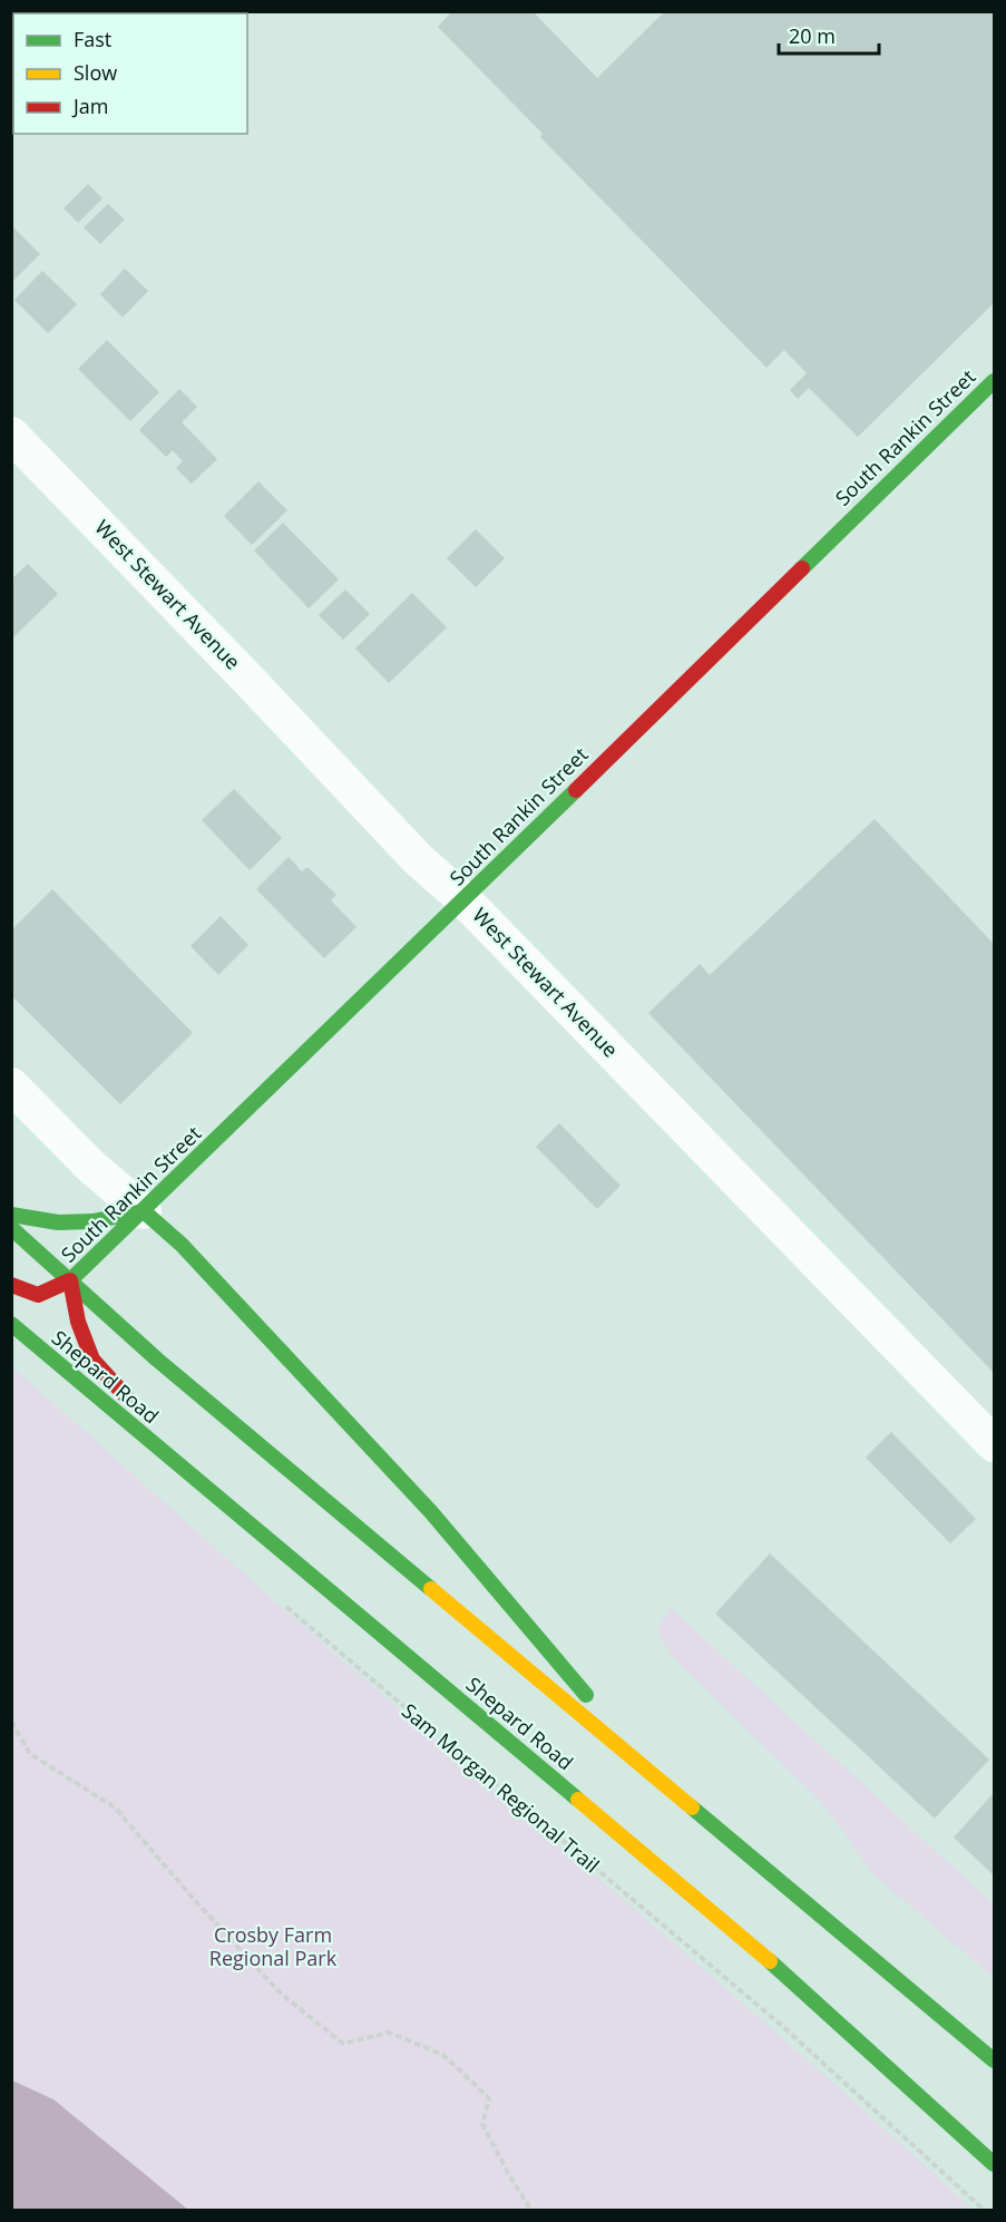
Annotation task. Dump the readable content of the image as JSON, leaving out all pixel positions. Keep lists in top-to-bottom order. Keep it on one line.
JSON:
{"streets":{"main road":["South Rankin Street","Shepard Road"],"street":["West Stewart Avenue"],"path":["Sam Morgan Regional Trail"]},"crossings":[["South Rankin Street","West Stewart Avenue"]],"parks":["Crosby Farm Regional Park"],"legend":["Fast","Slow","Jam"],"scale_bar":"20 m"}
